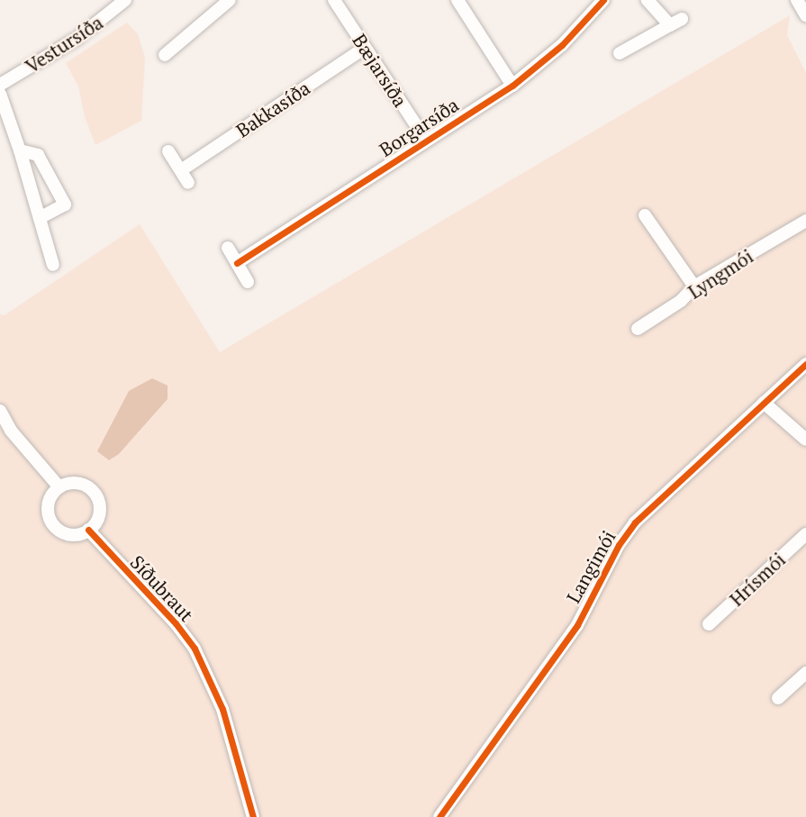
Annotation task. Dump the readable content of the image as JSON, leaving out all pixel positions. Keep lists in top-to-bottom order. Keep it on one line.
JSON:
{"streets":{"street":["Vestursíða","Bæjarsíða","Bakkasíða","Borgarsíða","Lyngmói","Langimói","Hrísmói","Síðubraut"]},"crossings":[["Bæjarsíða","Bakkasíða"],["Bæjarsíða","Borgarsíða"]]}
